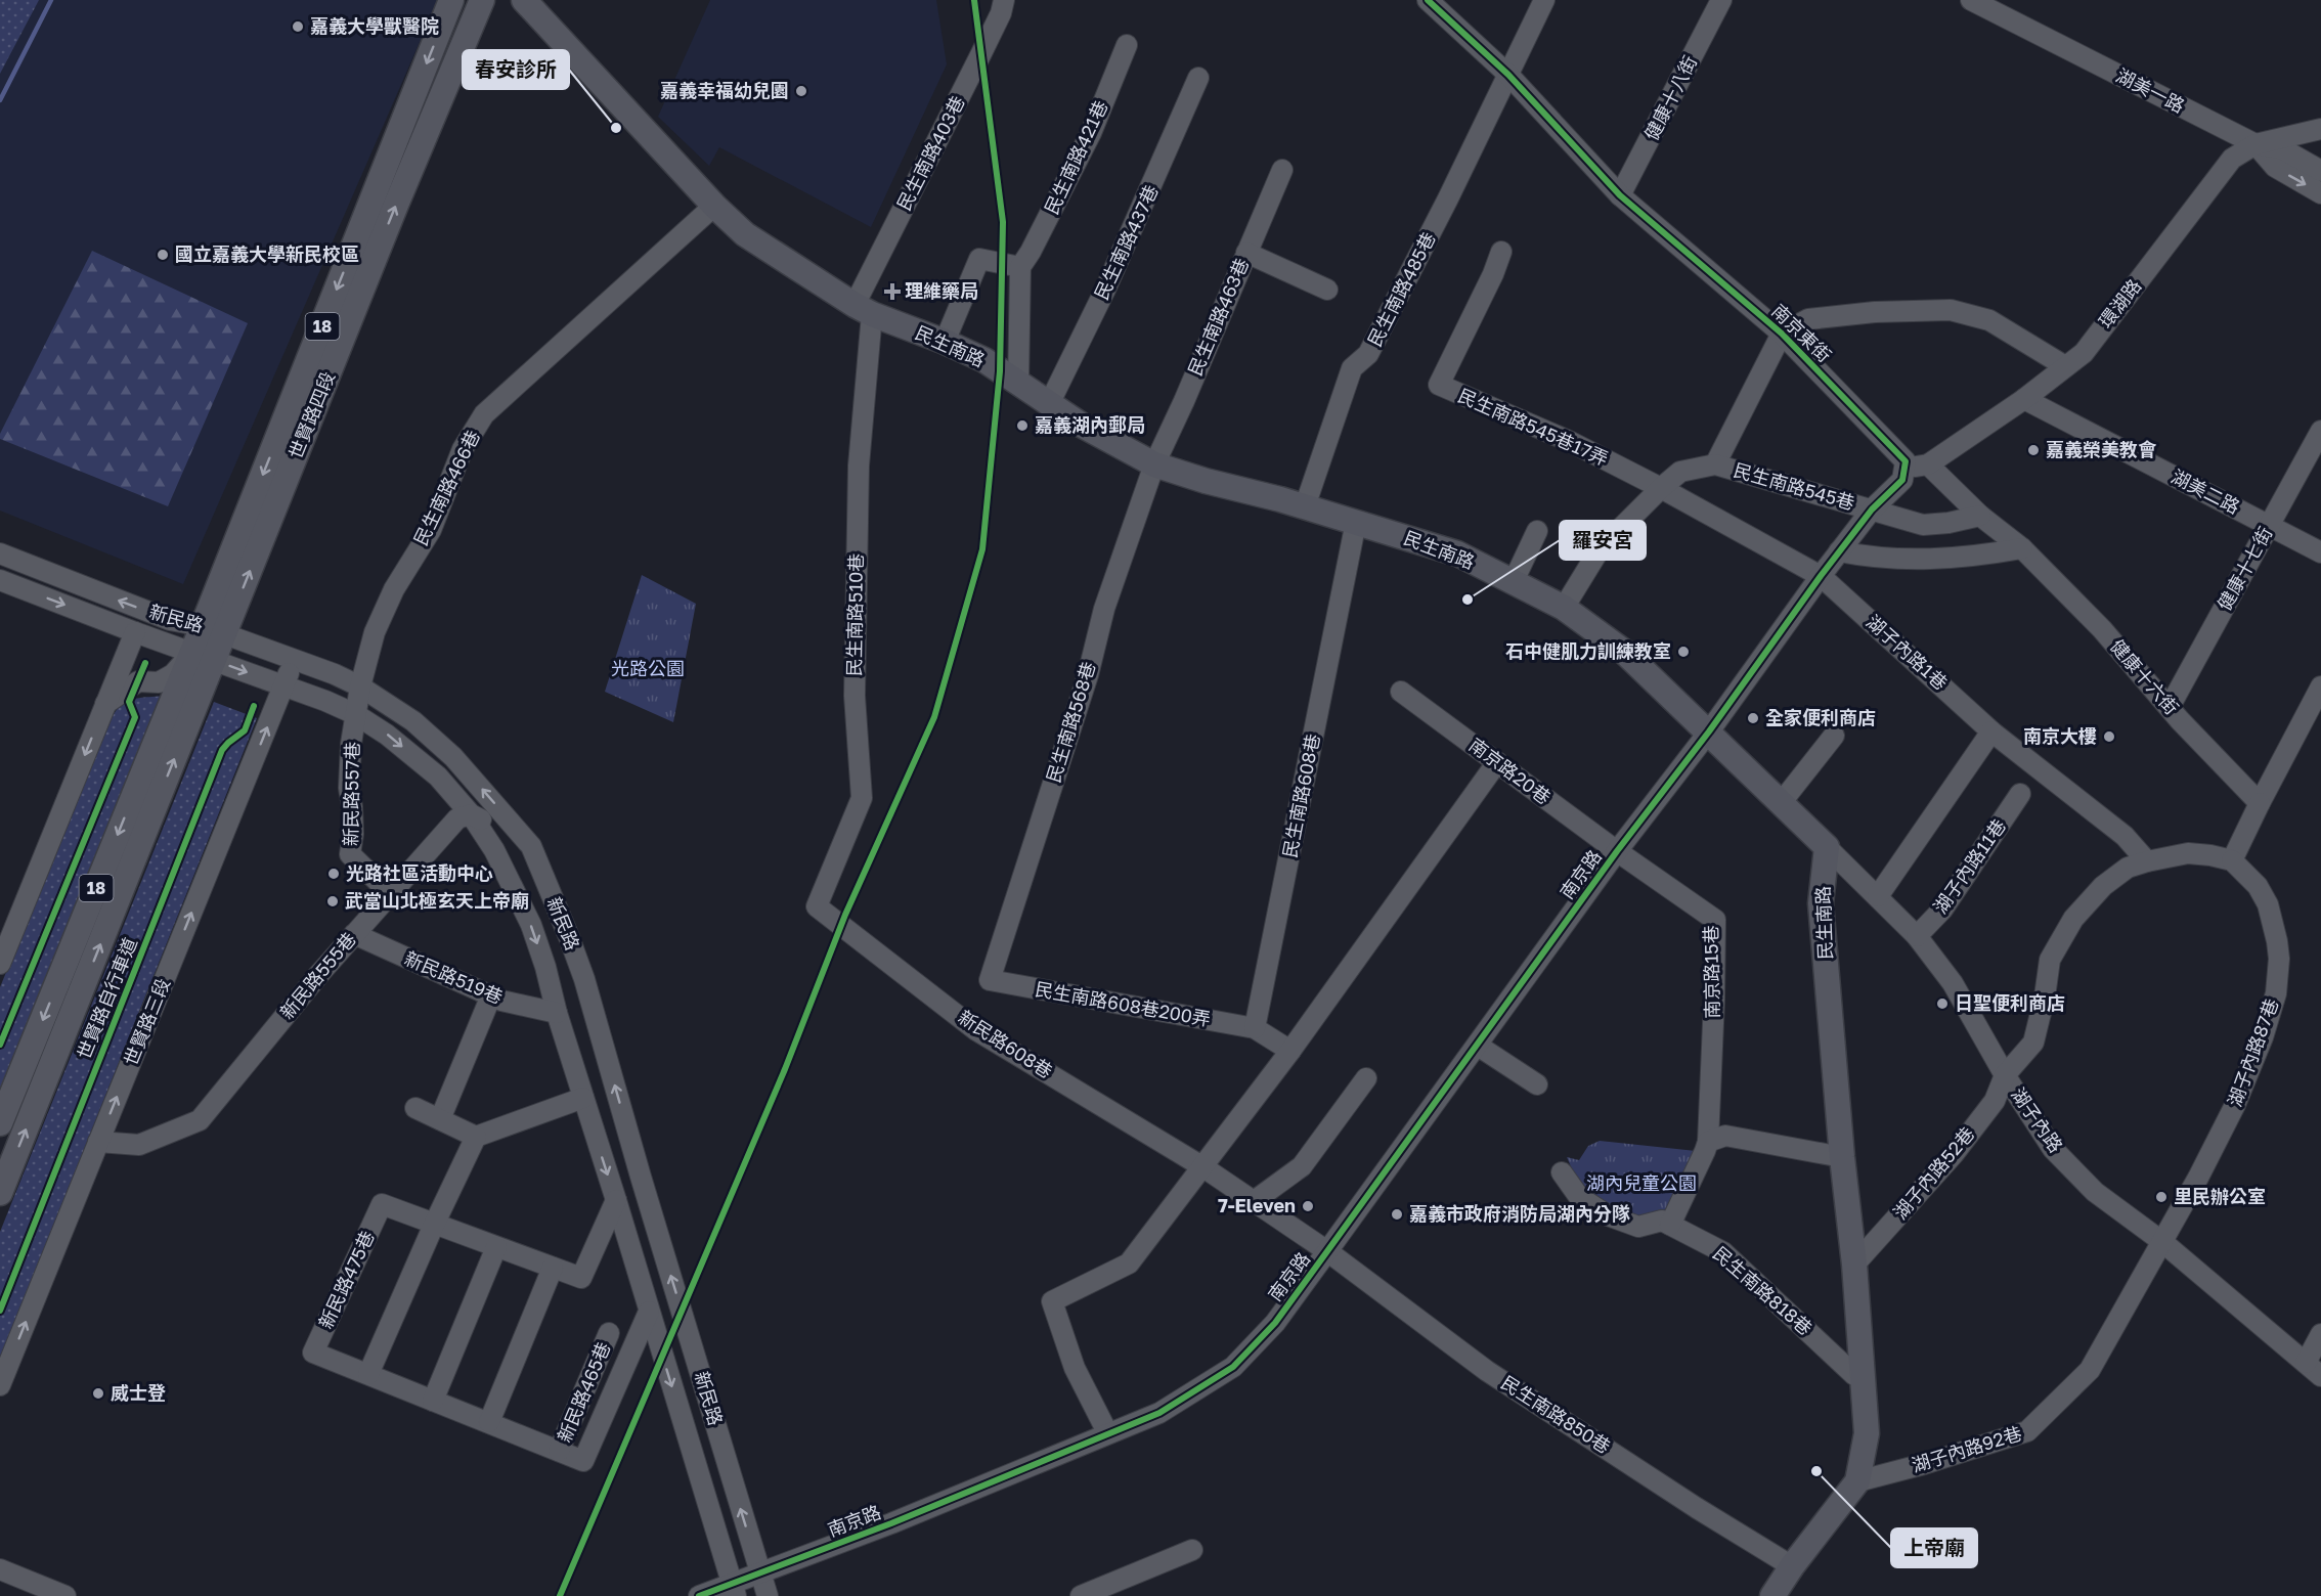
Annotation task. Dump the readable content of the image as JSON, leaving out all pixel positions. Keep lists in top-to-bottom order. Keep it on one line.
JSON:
{"streets":{"main road":["18","民生南路","世賢路四段"],"street":["湖美一路","健康十八街","民生南路403巷","民生南路421巷","民生南路437巷","民生南路485巷","環湖路","民生南路463巷","南京東街","民生南路545巷17弄","民生南路545巷","民生南路466巷","湖美二路","健康十七街","民生南路510巷","新民路","湖子內路1巷","健康十六街","民生南路568巷","南京路20巷","新民路557巷","民生南路608巷","湖子內路11巷","南京路","南京路15巷","新民路555巷","新民路519巷","民生南路608巷200弄","世賢路三段","新民路608巷","湖子內路87巷","湖子內路","湖子內路52巷","新民路475巷","民生南路818巷","新民路465巷","民生南路850巷","湖子內路92巷"],"cycle path":["世賢路自行車道"]},"crossings":[["湖美一路","環湖路"],["健康十八街","南京東街"],["民生南路403巷","民生南路"],["民生南路403巷","民生南路510巷"],["民生南路421巷","民生南路"],["民生南路437巷","民生南路"],["民生南路485巷","南京東街"],["民生南路485巷","民生南路"],["環湖路","南京東街"],["環湖路","湖美二路"],["環湖路","健康十六街"],["民生南路463巷","民生南路"],["民生南路463巷","民生南路568巷"],["18","世賢路四段"],["18","新民路"],["南京東街","民生南路545巷"],["民生南路","民生南路545巷"],["民生南路","民生南路466巷"],["民生南路","民生南路510巷"],["民生南路","民生南路568巷"],["民生南路","民生南路608巷"],["民生南路","南京路"],["民生南路","湖子內路"],["民生南路","湖子內路52巷"],["民生南路","民生南路818巷"],["民生南路","民生南路850巷"],["民生南路","湖子內路92巷"],["世賢路四段","新民路"],["民生南路545巷17弄","民生南路545巷"],["民生南路545巷17弄","湖子內路1巷"],["民生南路545巷","湖子內路1巷"],["民生南路545巷","健康十六街"],["民生南路466巷","新民路"],["民生南路466巷","新民路557巷"],["湖美二路","健康十七街"],["健康十七街","健康十六街"],["民生南路510巷","新民路608巷"],["新民路","新民路557巷"],["新民路","南京路"],["新民路","新民路555巷"],["新民路","新民路519巷"],["新民路","世賢路三段"],["新民路","新民路475巷"],["湖子內路1巷","湖子內路52巷"],["民生南路568巷","民生南路608巷200弄"],["南京路20巷","南京路"],["南京路20巷","南京路15巷"],["新民路557巷","新民路555巷"],["民生南路608巷","民生南路608巷200弄"],["湖子內路11巷","湖子內路"],["南京路","南京路15巷"],["南京路","民生南路850巷"],["南京路15巷","民生南路818巷"],["新民路555巷","新民路519巷"],["新民路555巷","世賢路三段"],["新民路608巷","民生南路850巷"],["湖子內路87巷","湖子內路"],["湖子內路87巷","湖子內路52巷"],["湖子內路87巷","湖子內路92巷"],["湖子內路","湖子內路52巷"],["湖子內路","湖子內路92巷"],["新民路475巷","新民路465巷"]],"parks":["光路公園","湖內兒童公園"],"places":{"other":["嘉義大學獸醫院","嘉義幸福幼兒園","春安診所","國立嘉義大學新民校區","嘉義湖內郵局","嘉義榮美教會","羅安宮","石中健肌力訓練教室","全家便利商店","南京大樓","光路社區活動中心","武當山北極玄天上帝廟","日聖便利商店","里民辦公室","7-Eleven","嘉義市政府消防局湖內分隊","威士登","上帝廟"],"health":["理維藥局"]}}
